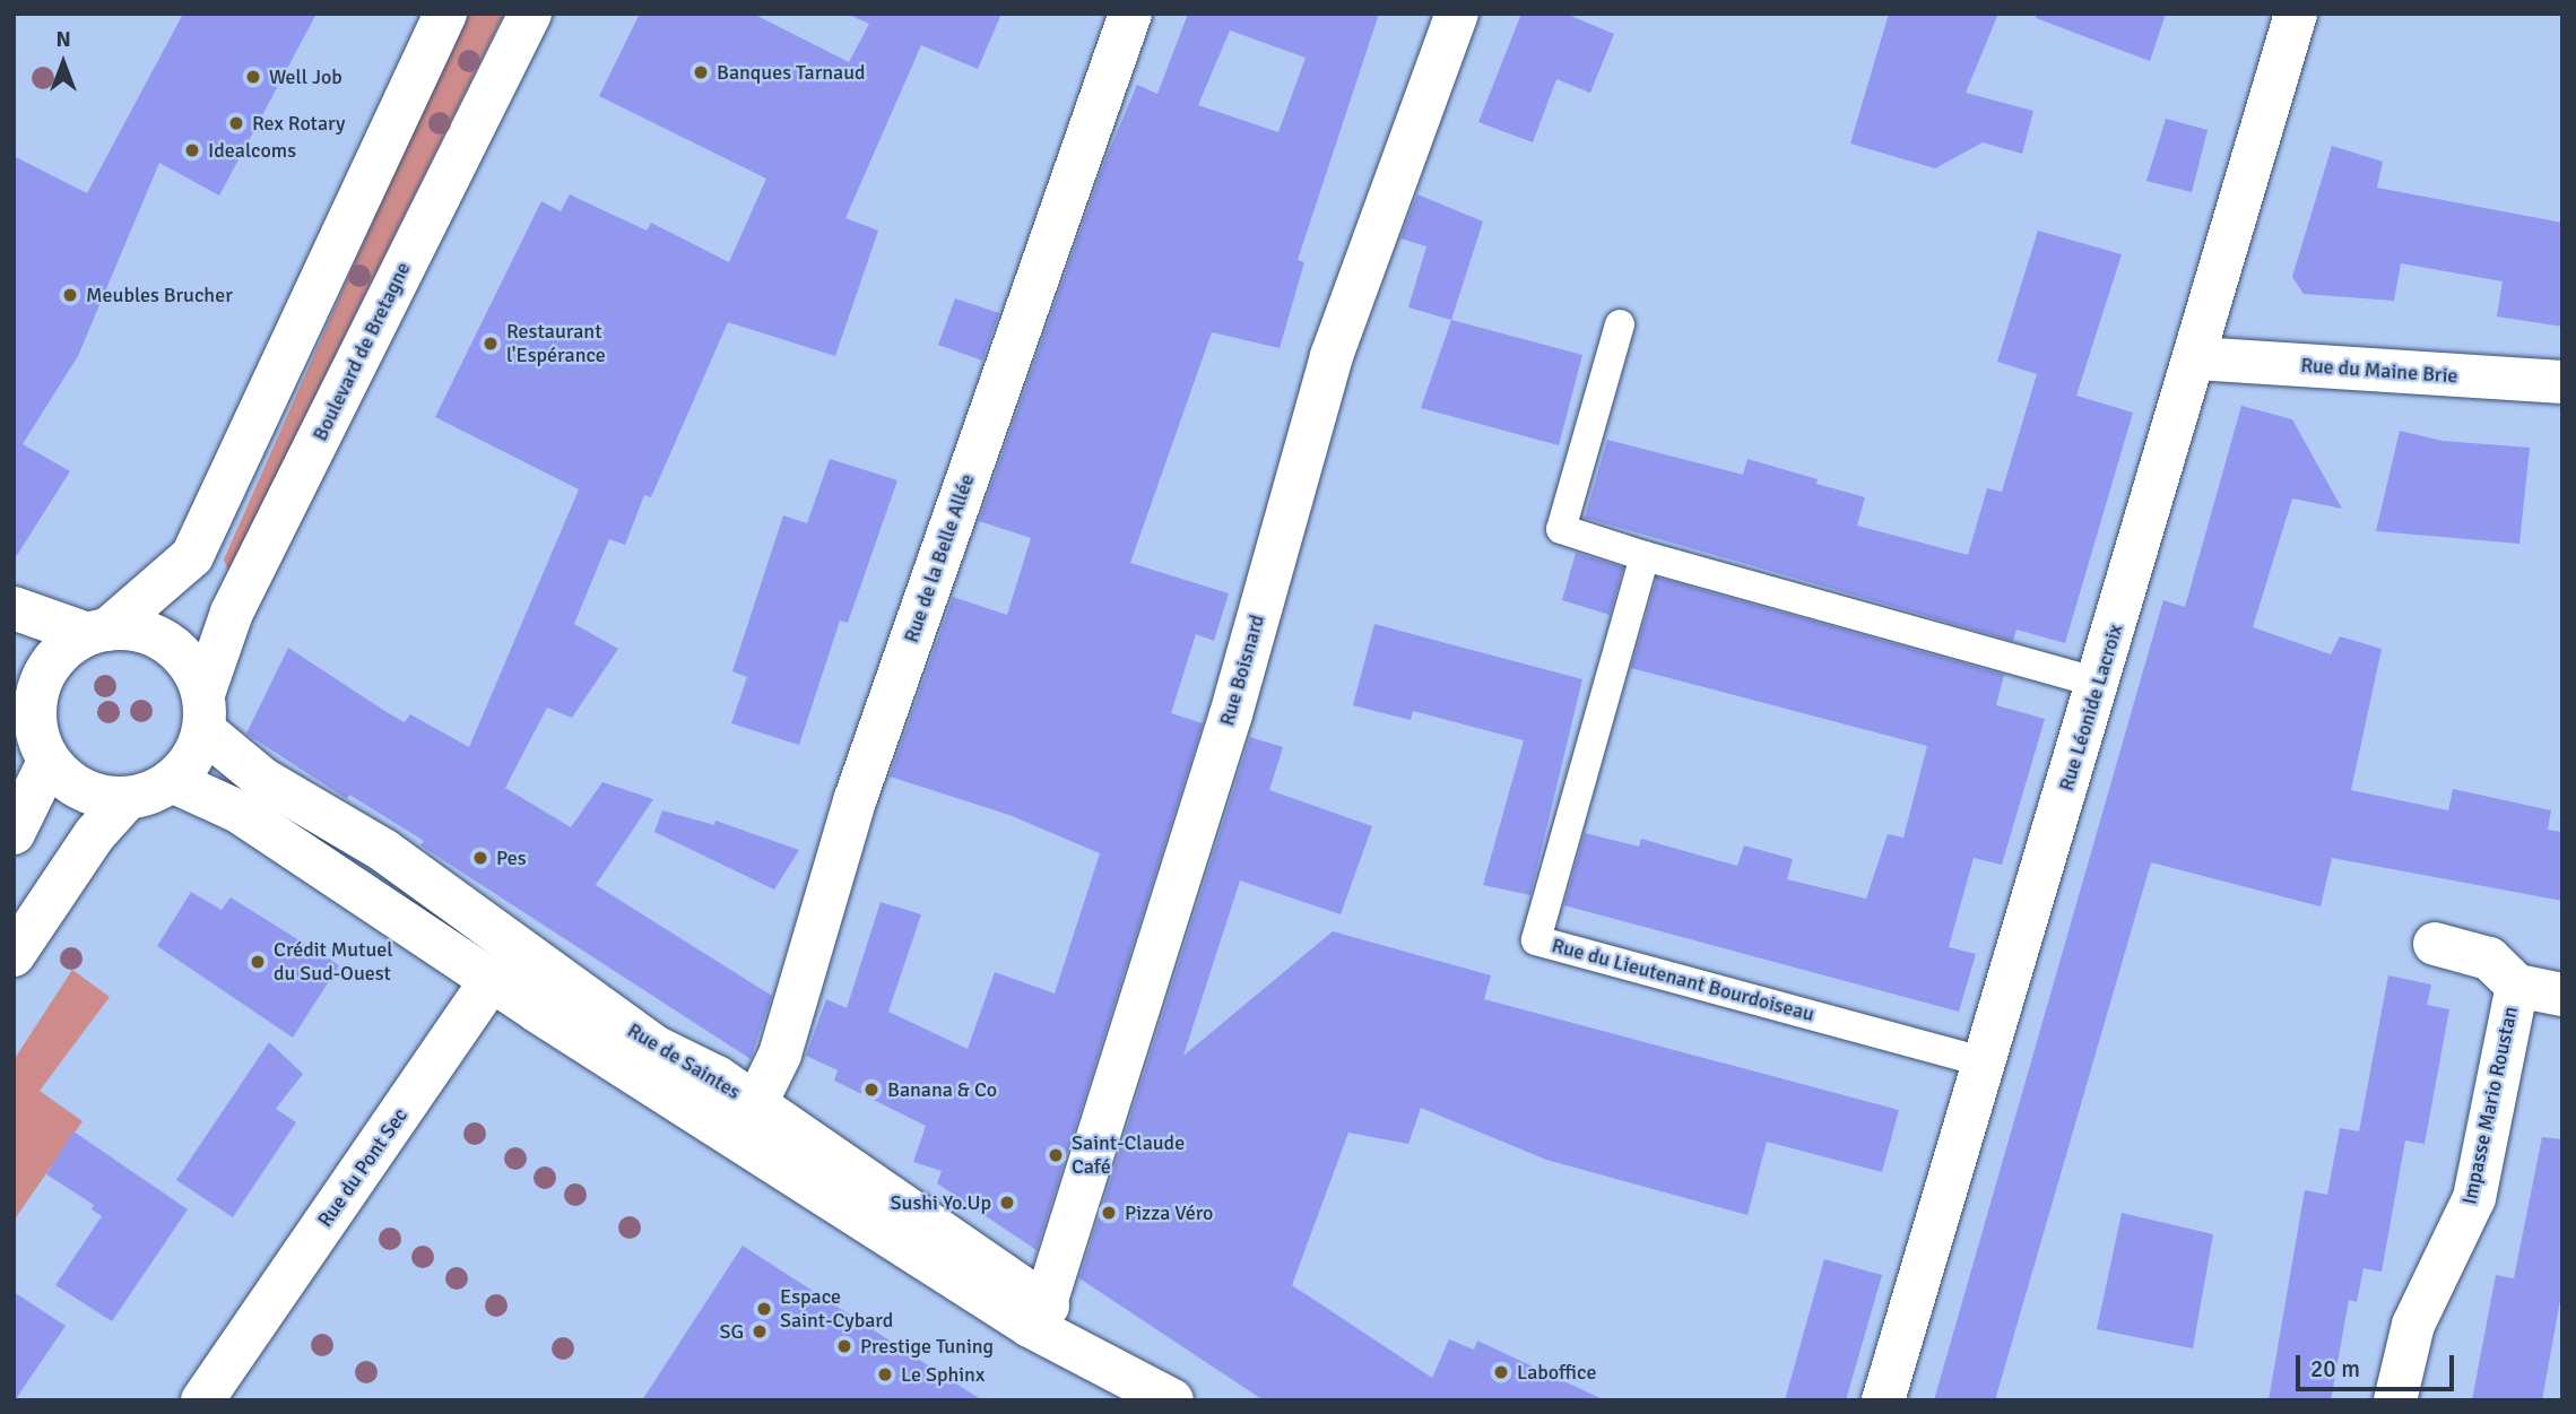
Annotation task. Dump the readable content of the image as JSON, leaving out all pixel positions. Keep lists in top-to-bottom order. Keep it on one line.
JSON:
{"streets":{"street":["Boulevard de Bretagne","Rue du Maine Brie","Rue de la Belle Allée","Rue Boisnard","Rue Léonide Lacroix","Rue de Saintes","Impasse Mario Roustan","Rue du Pont Sec"],"lane":["Rue du Lieutenant Bourdoiseau"]},"crossings":[["Boulevard de Bretagne","Rue de Saintes"],["Rue du Maine Brie","Rue Léonide Lacroix"],["Rue de la Belle Allée","Rue de Saintes"],["Rue Boisnard","Rue de Saintes"],["Rue Léonide Lacroix","Rue du Lieutenant Bourdoiseau"],["Rue de Saintes","Rue du Pont Sec"]],"places":["Banques Tarnaud","Well Job","Rex Rotary","Idealcoms","Meubles Brucher","Restaurant l'Espérance","Pes","Crédit Mutuel du Sud-Ouest","Banana & Co","Saint-Claude Café","Sushi Yo.Up","Pizza Véro","Espace Saint-Cybard","SG","Prestige Tuning","Laboffice","Le Sphinx"],"scale_bar":"20 m","north":"top"}
